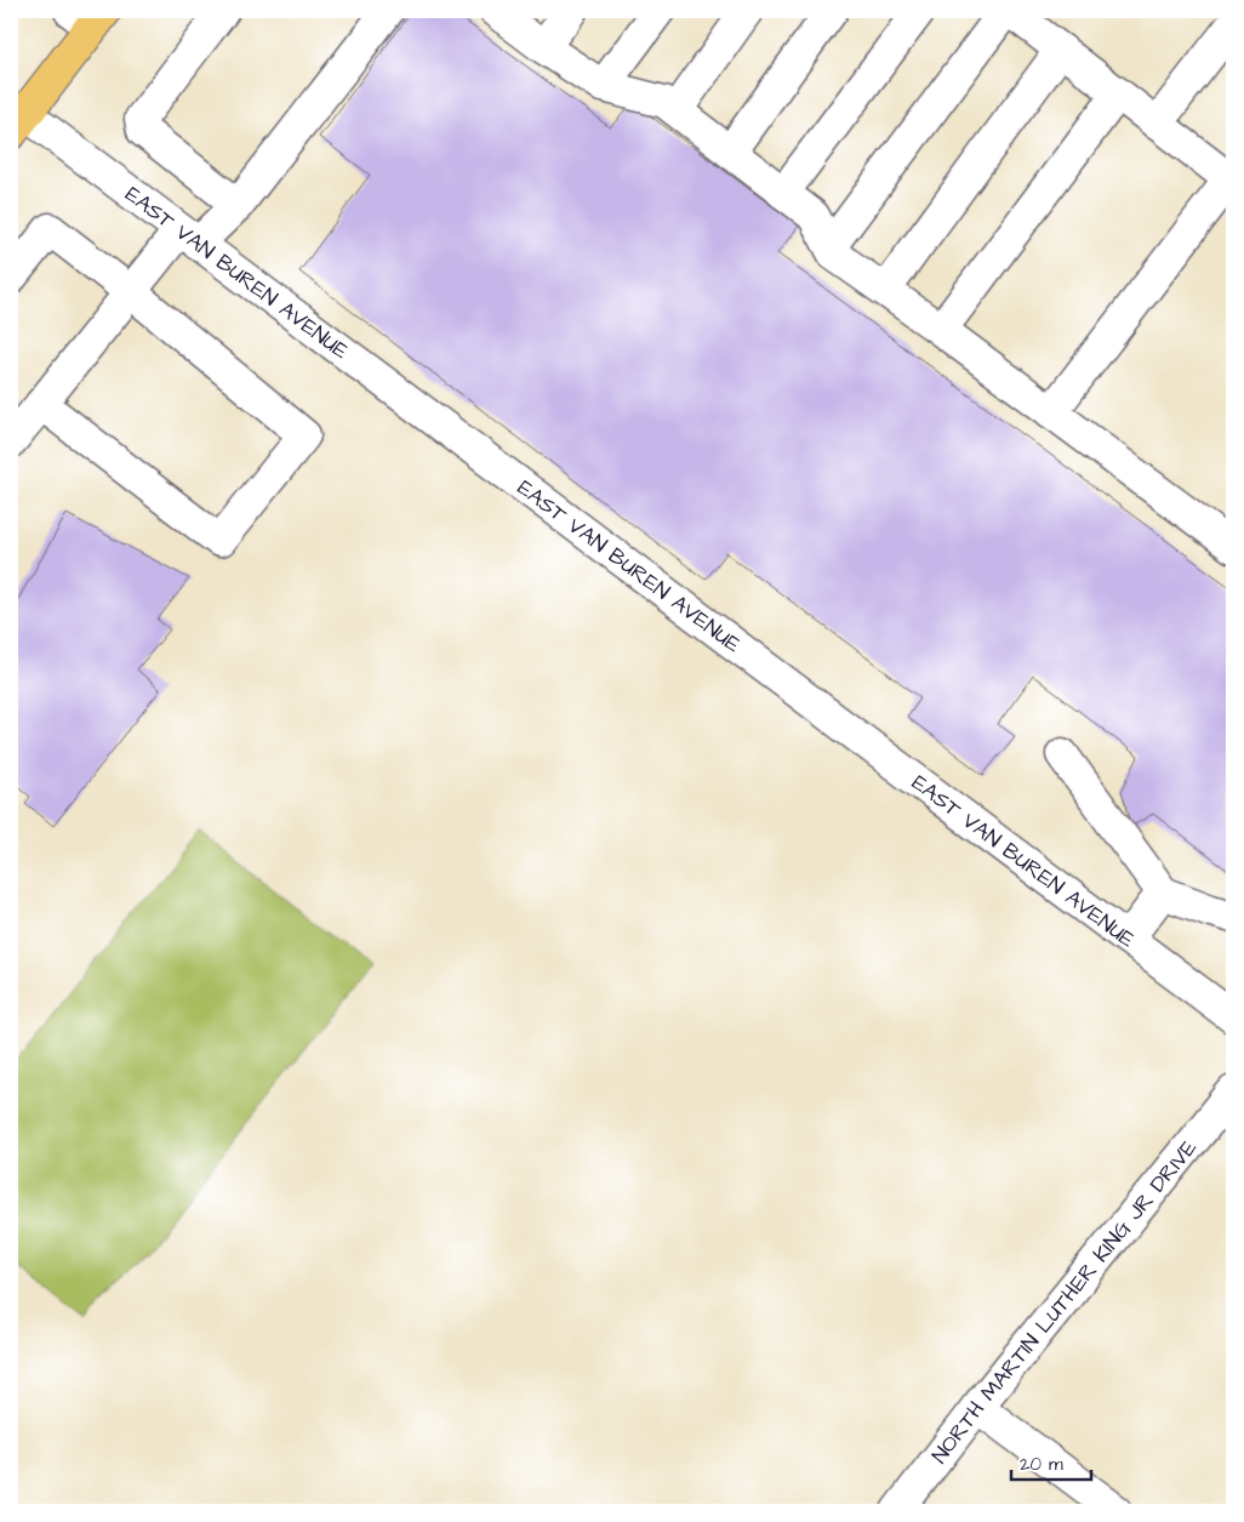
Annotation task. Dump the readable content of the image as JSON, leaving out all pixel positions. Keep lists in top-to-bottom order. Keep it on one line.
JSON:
{"streets":{"street":["EAST VAN BUREN AVENUE","NORTH MARTIN LUTHER KING JR DRIVE"]},"scale_bar":"20 m"}
